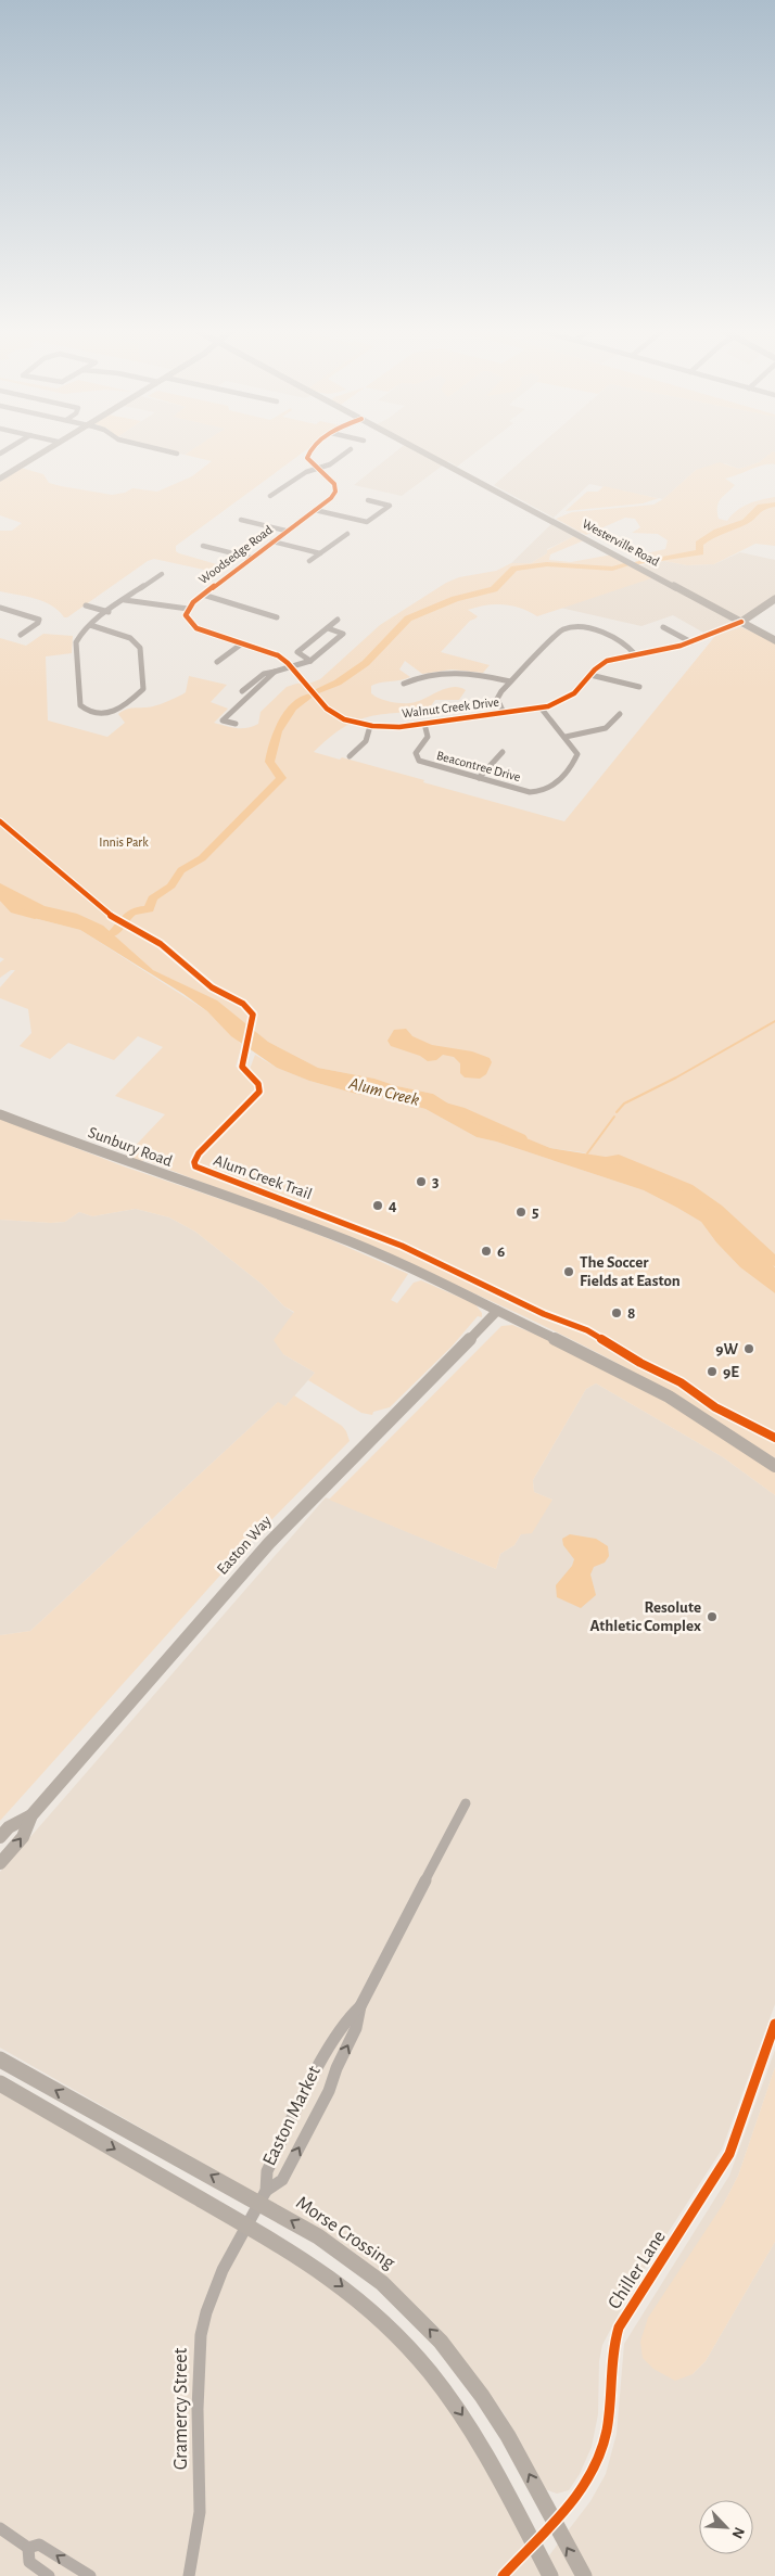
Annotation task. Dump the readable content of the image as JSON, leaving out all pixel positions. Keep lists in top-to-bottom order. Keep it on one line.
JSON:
{"streets":{"main road":["Westerville Road","Sunbury Road","Easton Way","Morse Crossing"],"street":["Woodsedge Road","Walnut Creek Drive","Beacontree Drive","Easton Market","Chiller Lane","Gramercy Street"],"cycle path":["Alum Creek Trail"]},"crossings":[["Westerville Road","Walnut Creek Drive"],["Woodsedge Road","Walnut Creek Drive"],["Walnut Creek Drive","Beacontree Drive"],["Sunbury Road","Easton Way"],["Easton Market","Morse Crossing"],["Easton Market","Gramercy Street"],["Morse Crossing","Chiller Lane"],["Morse Crossing","Gramercy Street"]],"water":["Alum Creek"],"parks":["Innis Park"],"places":["3","4","5","6","The Soccer Fields at Easton","8","9W","9E","Resolute Athletic Complex"],"north":"bottom right"}
